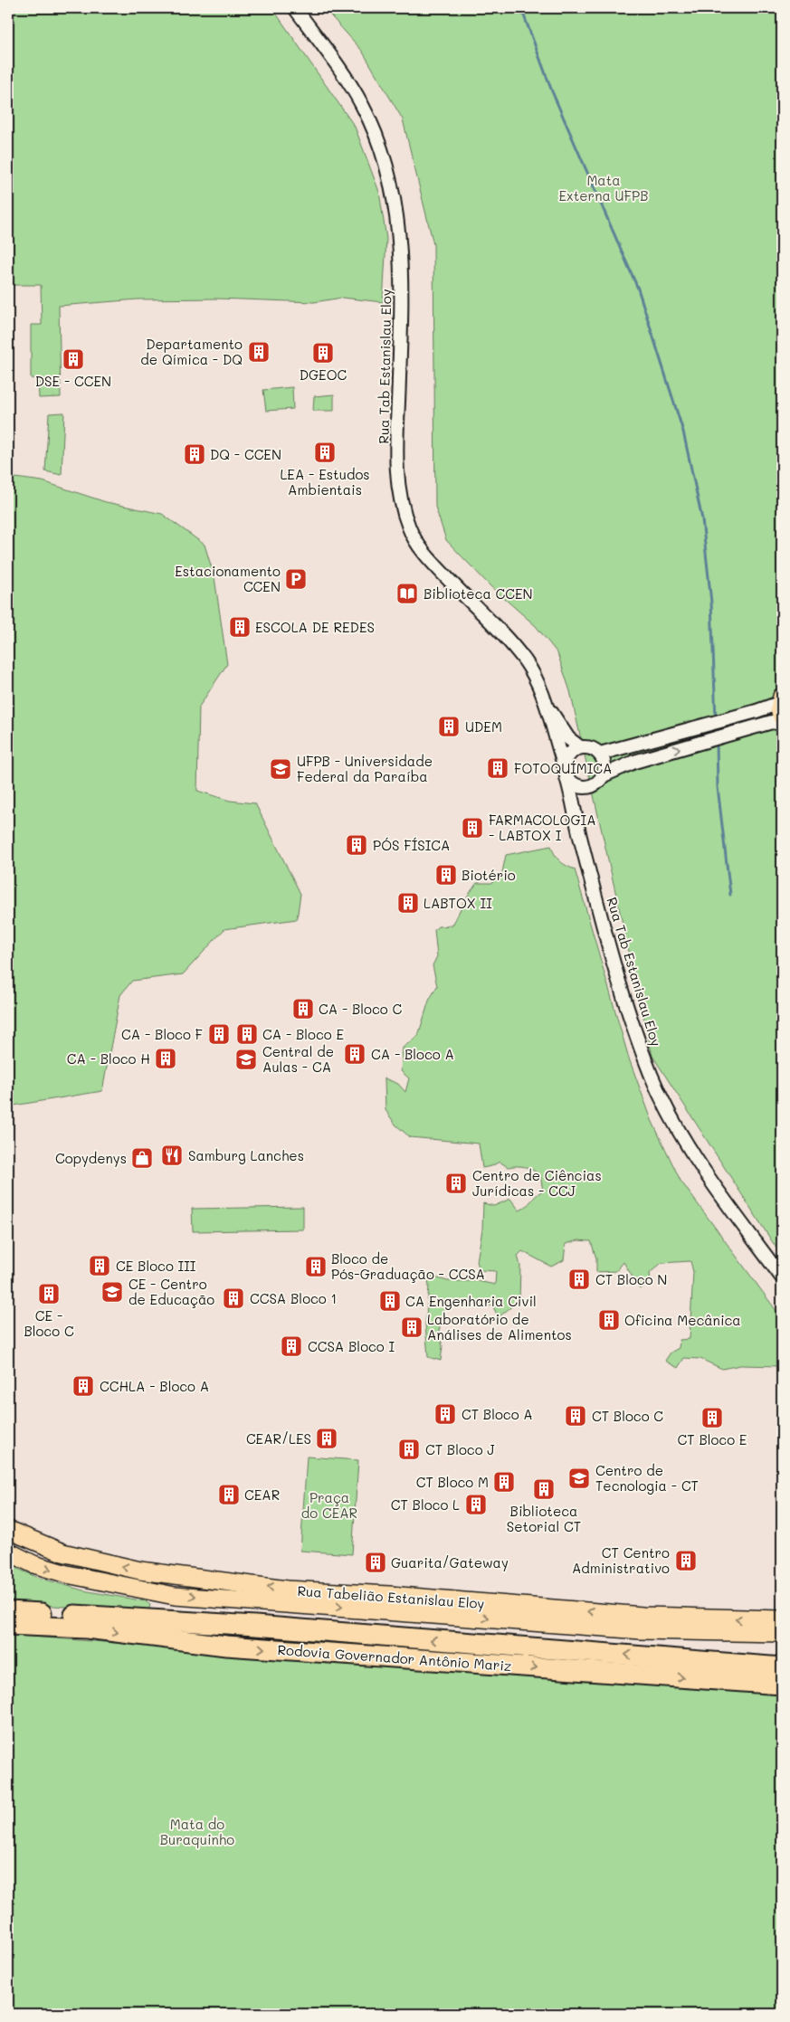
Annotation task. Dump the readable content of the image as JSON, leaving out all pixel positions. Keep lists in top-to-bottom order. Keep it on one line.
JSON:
{"streets":{"highway":["Rodovia Governador Antônio Mariz"],"main road":["Rua Tabelião Estanislau Eloy"],"street":["Rua Tab Estanislau Eloy"]},"parks":["Mata Externa UFPB","Praça do CEAR","Mata do Buraquinho"],"places":{"building":["Departamento de Qímica - DQ","DGEOC","DSE - CCEN","LEA - Estudos Ambientais","DQ - CCEN","ESCOLA DE REDES","UDEM","FOTOQUÍMICA","FARMACOLOGIA - LABTOX I","PÓS FÍSICA","Biotério","LABTOX II","CA - Bloco C","CA - Bloco F","CA - Bloco E","CA - Bloco A","CA - Bloco H","Centro de Ciências Jurídicas - CCJ","CE Bloco III","Bloco de Pós-Graduação - CCSA","CT Bloco N","CE - Bloco C","CCSA Bloco 1","CA Engenharia Civil","Oficina Mecânica","Laboratório de Análises de Alimentos","CCSA Bloco I","CCHLA - Bloco A","CT Bloco A","CT Bloco C","CT Bloco E","CEAR/LES","CT Bloco J","CT Bloco M","Biblioteca Setorial CT","CEAR","CT Bloco L","CT Centro Administrativo","Guarita/Gateway"],"parking":["Estacionamento CCEN"],"library":["Biblioteca CCEN"],"school or university":["UFPB - Universidade Federal da Paraíba","Central de Aulas - CA","CE - Centro de Educação","Centro de Tecnologia - CT"],"restaurant":["Samburg Lanches"],"shop":["Copydenys"]}}
